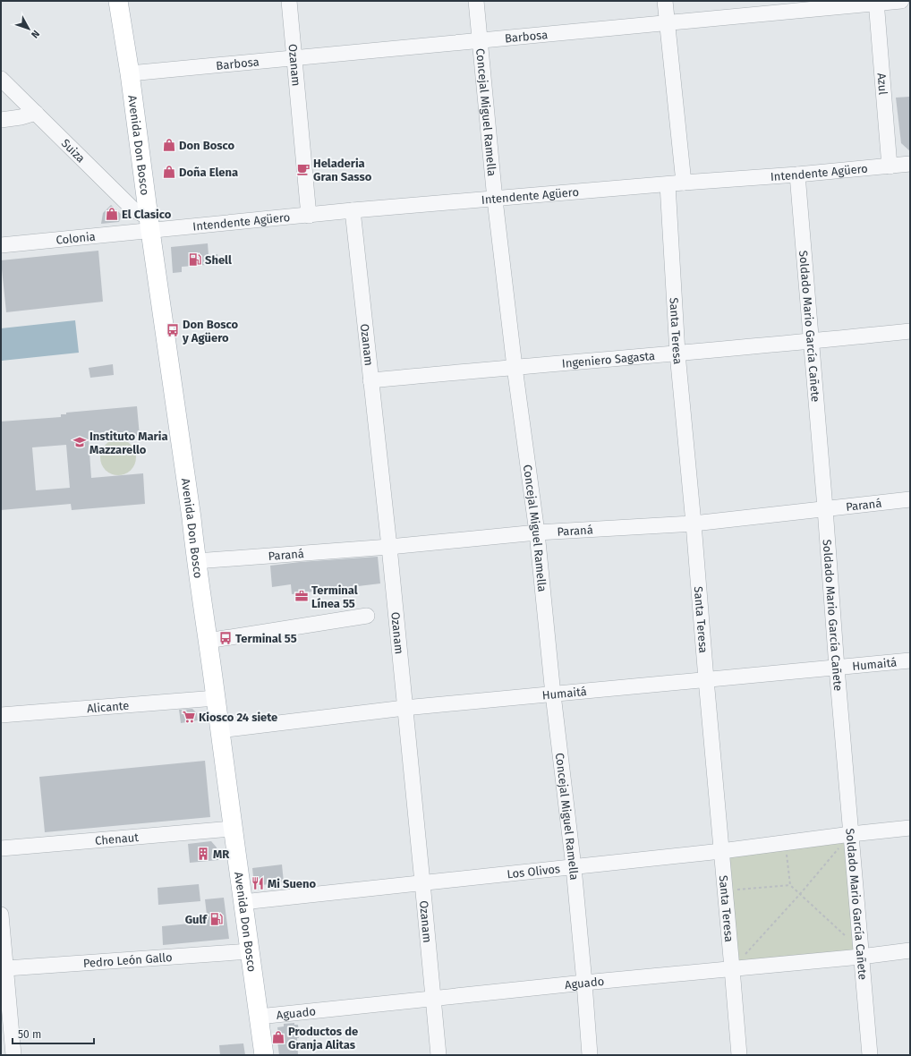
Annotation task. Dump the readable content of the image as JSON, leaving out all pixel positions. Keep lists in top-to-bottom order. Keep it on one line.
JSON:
{"streets":{"main road":["Avenida Don Bosco"],"street":["Barbosa","Ozanam","Azul","Concejal Miguel Ramella","Suiza","Intendente Agüero","Colonia","Soldado Mario García Cañete","Santa Teresa","Ingeniero Sagasta","Paraná","Humaitá","Alicante","Chenaut","Los Olivos","Pedro León Gallo","Aguado"]},"crossings":[["Barbosa","Ozanam"],["Barbosa","Azul"],["Barbosa","Concejal Miguel Ramella"],["Barbosa","Avenida Don Bosco"],["Ozanam","Intendente Agüero"],["Ozanam","Ingeniero Sagasta"],["Ozanam","Paraná"],["Ozanam","Humaitá"],["Ozanam","Los Olivos"],["Ozanam","Aguado"],["Azul","Intendente Agüero"],["Concejal Miguel Ramella","Intendente Agüero"],["Concejal Miguel Ramella","Ingeniero Sagasta"],["Concejal Miguel Ramella","Paraná"],["Concejal Miguel Ramella","Humaitá"],["Concejal Miguel Ramella","Los Olivos"],["Concejal Miguel Ramella","Aguado"],["Avenida Don Bosco","Suiza"],["Avenida Don Bosco","Intendente Agüero"],["Avenida Don Bosco","Colonia"],["Avenida Don Bosco","Paraná"],["Avenida Don Bosco","Humaitá"],["Avenida Don Bosco","Alicante"],["Avenida Don Bosco","Chenaut"],["Avenida Don Bosco","Los Olivos"],["Avenida Don Bosco","Pedro León Gallo"],["Avenida Don Bosco","Aguado"],["Suiza","Intendente Agüero"],["Suiza","Colonia"],["Intendente Agüero","Colonia"],["Intendente Agüero","Soldado Mario García Cañete"],["Intendente Agüero","Santa Teresa"],["Soldado Mario García Cañete","Ingeniero Sagasta"],["Soldado Mario García Cañete","Paraná"],["Soldado Mario García Cañete","Humaitá"],["Soldado Mario García Cañete","Los Olivos"],["Soldado Mario García Cañete","Aguado"],["Santa Teresa","Ingeniero Sagasta"],["Santa Teresa","Paraná"],["Santa Teresa","Humaitá"],["Santa Teresa","Los Olivos"],["Santa Teresa","Aguado"]],"places":{"shop":["Don Bosco","Doña Elena","El Clasico","Productos de Granja Alitas"],"cafe":["Heladeria Gran Sasso"],"fuel station":["Shell","Gulf"],"bus stop":["Don Bosco y Agüero","Terminal 55"],"school or university":["Instituto Maria Mazzarello"],"office":["Terminal Línea 55"],"supermarket":["Kiosco 24 siete"],"building":["MR"],"restaurant":["Mi Sueno"]},"scale_bar":"50 m","north":"bottom right"}
